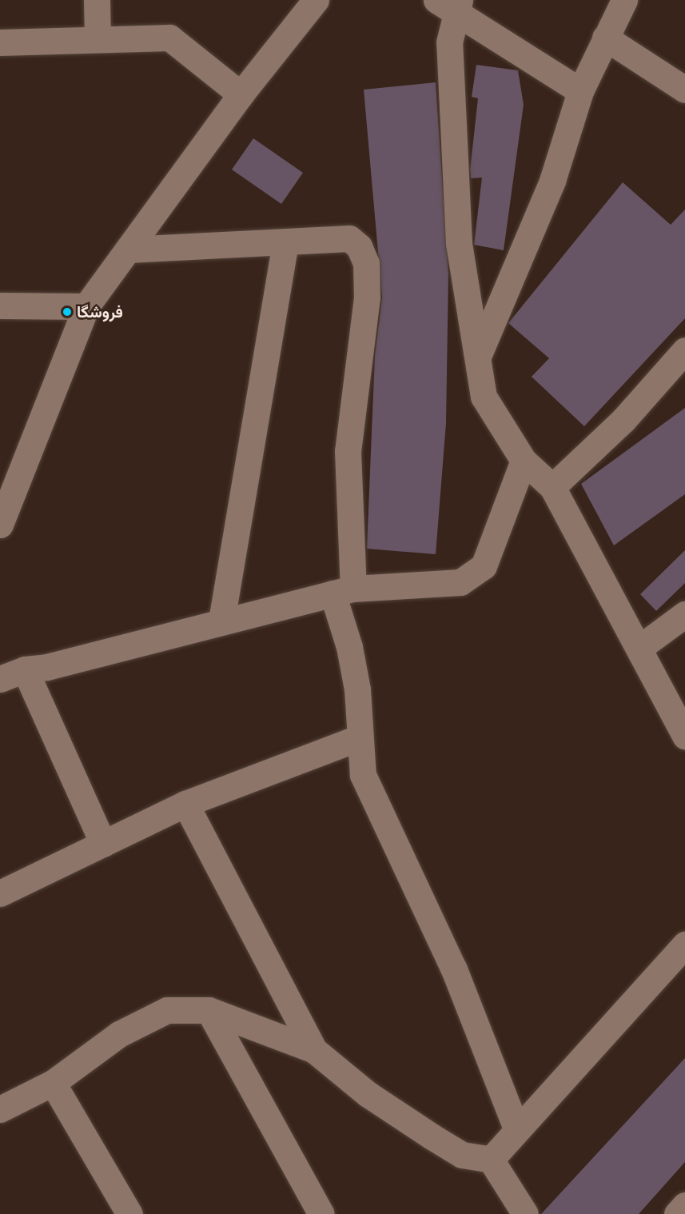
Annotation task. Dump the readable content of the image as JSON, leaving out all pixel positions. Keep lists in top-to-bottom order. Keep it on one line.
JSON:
{"places":["فروشگا"]}
